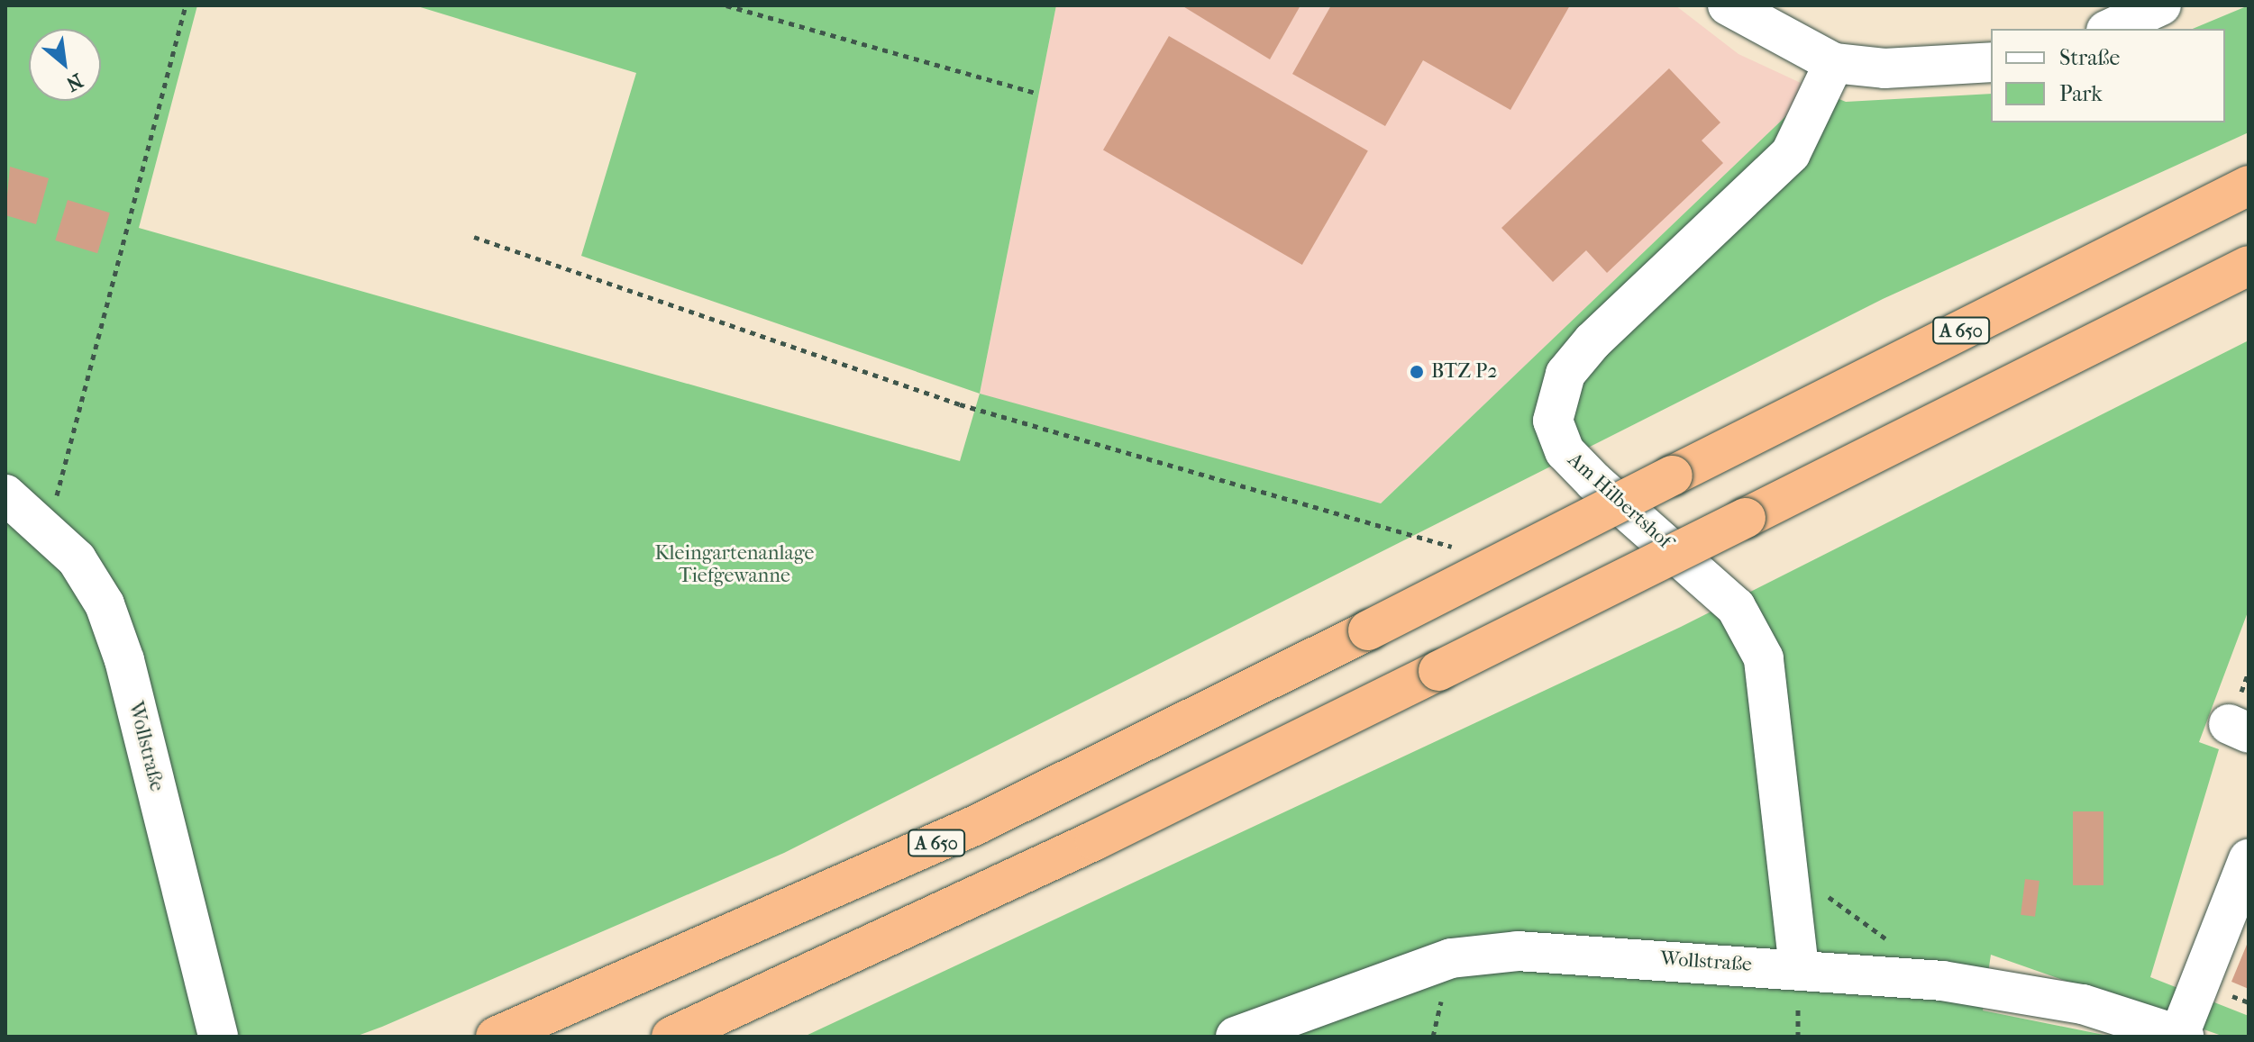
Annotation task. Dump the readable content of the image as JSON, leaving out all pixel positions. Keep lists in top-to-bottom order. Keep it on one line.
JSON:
{"streets":{"highway":["A 650"],"street":["Am Hilbertshof","Wollstraße"]},"crossings":[["Am Hilbertshof","Wollstraße"]],"parks":["Kleingartenanlage Tiefgewanne"],"places":["BTZ P2"],"legend":["Straße","Park"],"north":"bottom right"}
